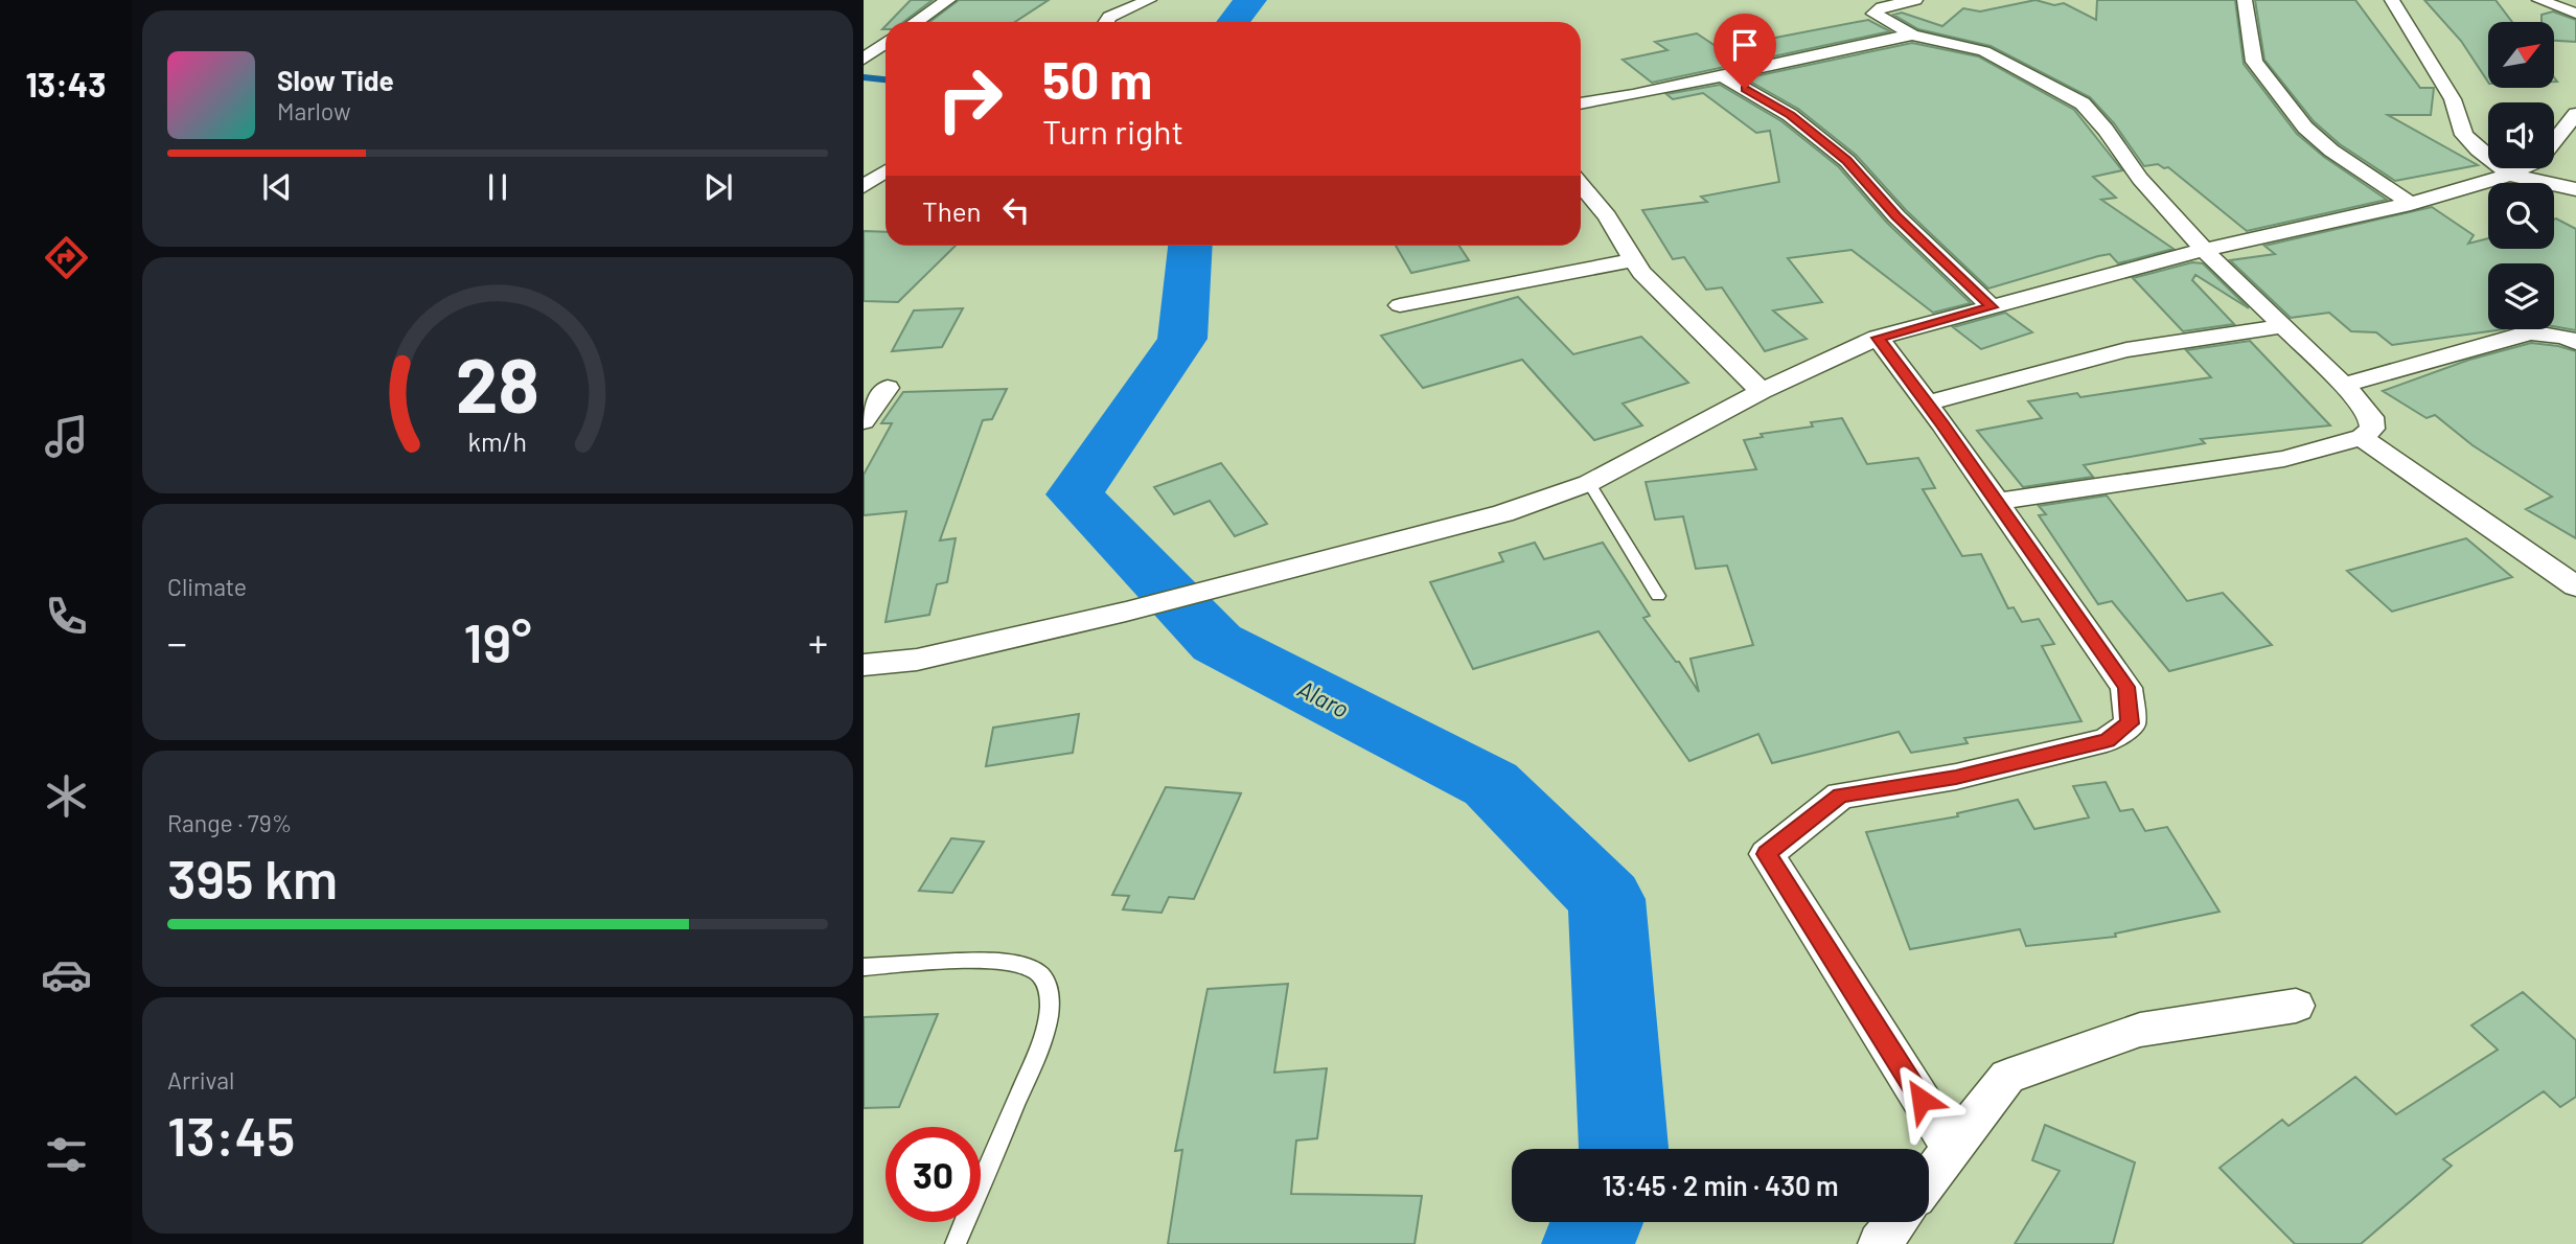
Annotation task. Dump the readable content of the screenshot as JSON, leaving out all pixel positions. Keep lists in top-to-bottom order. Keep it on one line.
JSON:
{"water":["Alaro"],"north":"top right","page":{"tabs":"13:43","turn":["50 m","Turn right"],"song":["Slow Tide","Marlow"],"then":"Then","tile":["Climate",["Range · 79%","395 km"],["Arrival","13:45"]],"heat":["−","19°","+"],"limit":"30","trip":"13:45 · 2 min · 430 m","gauge":["28","km/h"]}}
